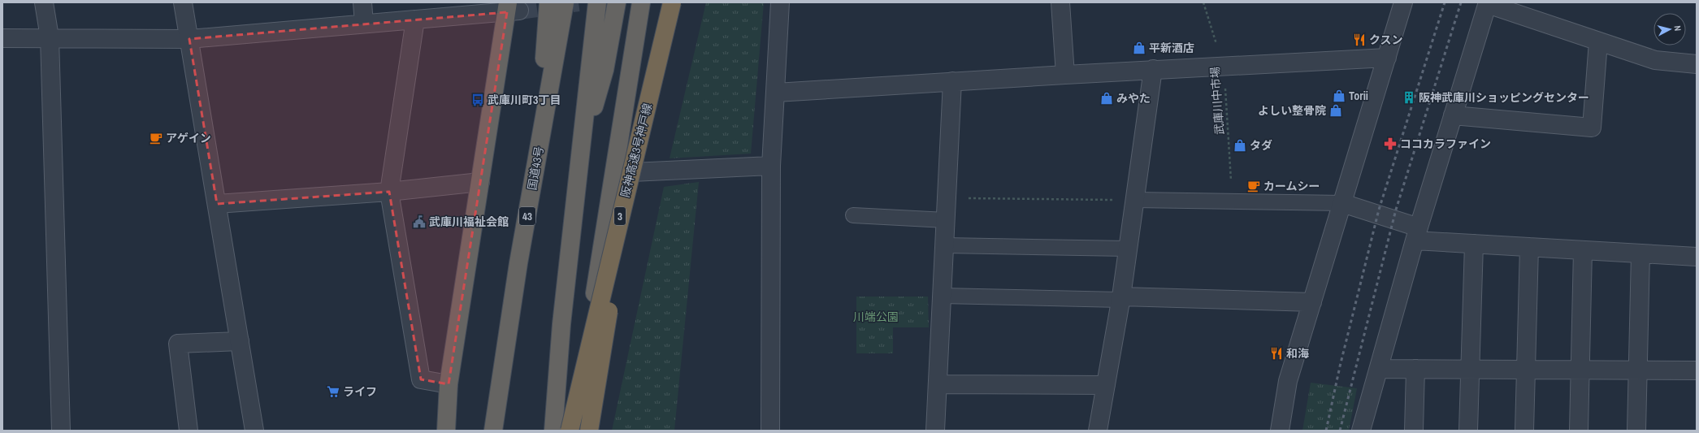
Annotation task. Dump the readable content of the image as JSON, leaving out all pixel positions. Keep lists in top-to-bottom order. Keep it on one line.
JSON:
{"streets":{"highway":["阪神高速3号神戸線","国道43号","43","3"],"path":["武庫川中市場"]},"parks":["川端公園"],"places":{"restaurant":["クスン","和海"],"shop":["平新酒店","Torii","みやた","よしい整骨院","タダ"],"building":["阪神武庫川ショッピングセンター"],"bus stop":["武庫川町3丁目"],"cafe":["アゲイン","カームシー"],"pharmacy":["ココカラファイン"],"public building":["武庫川福祉会館"],"supermarket":["ライフ"]},"north":"right"}
